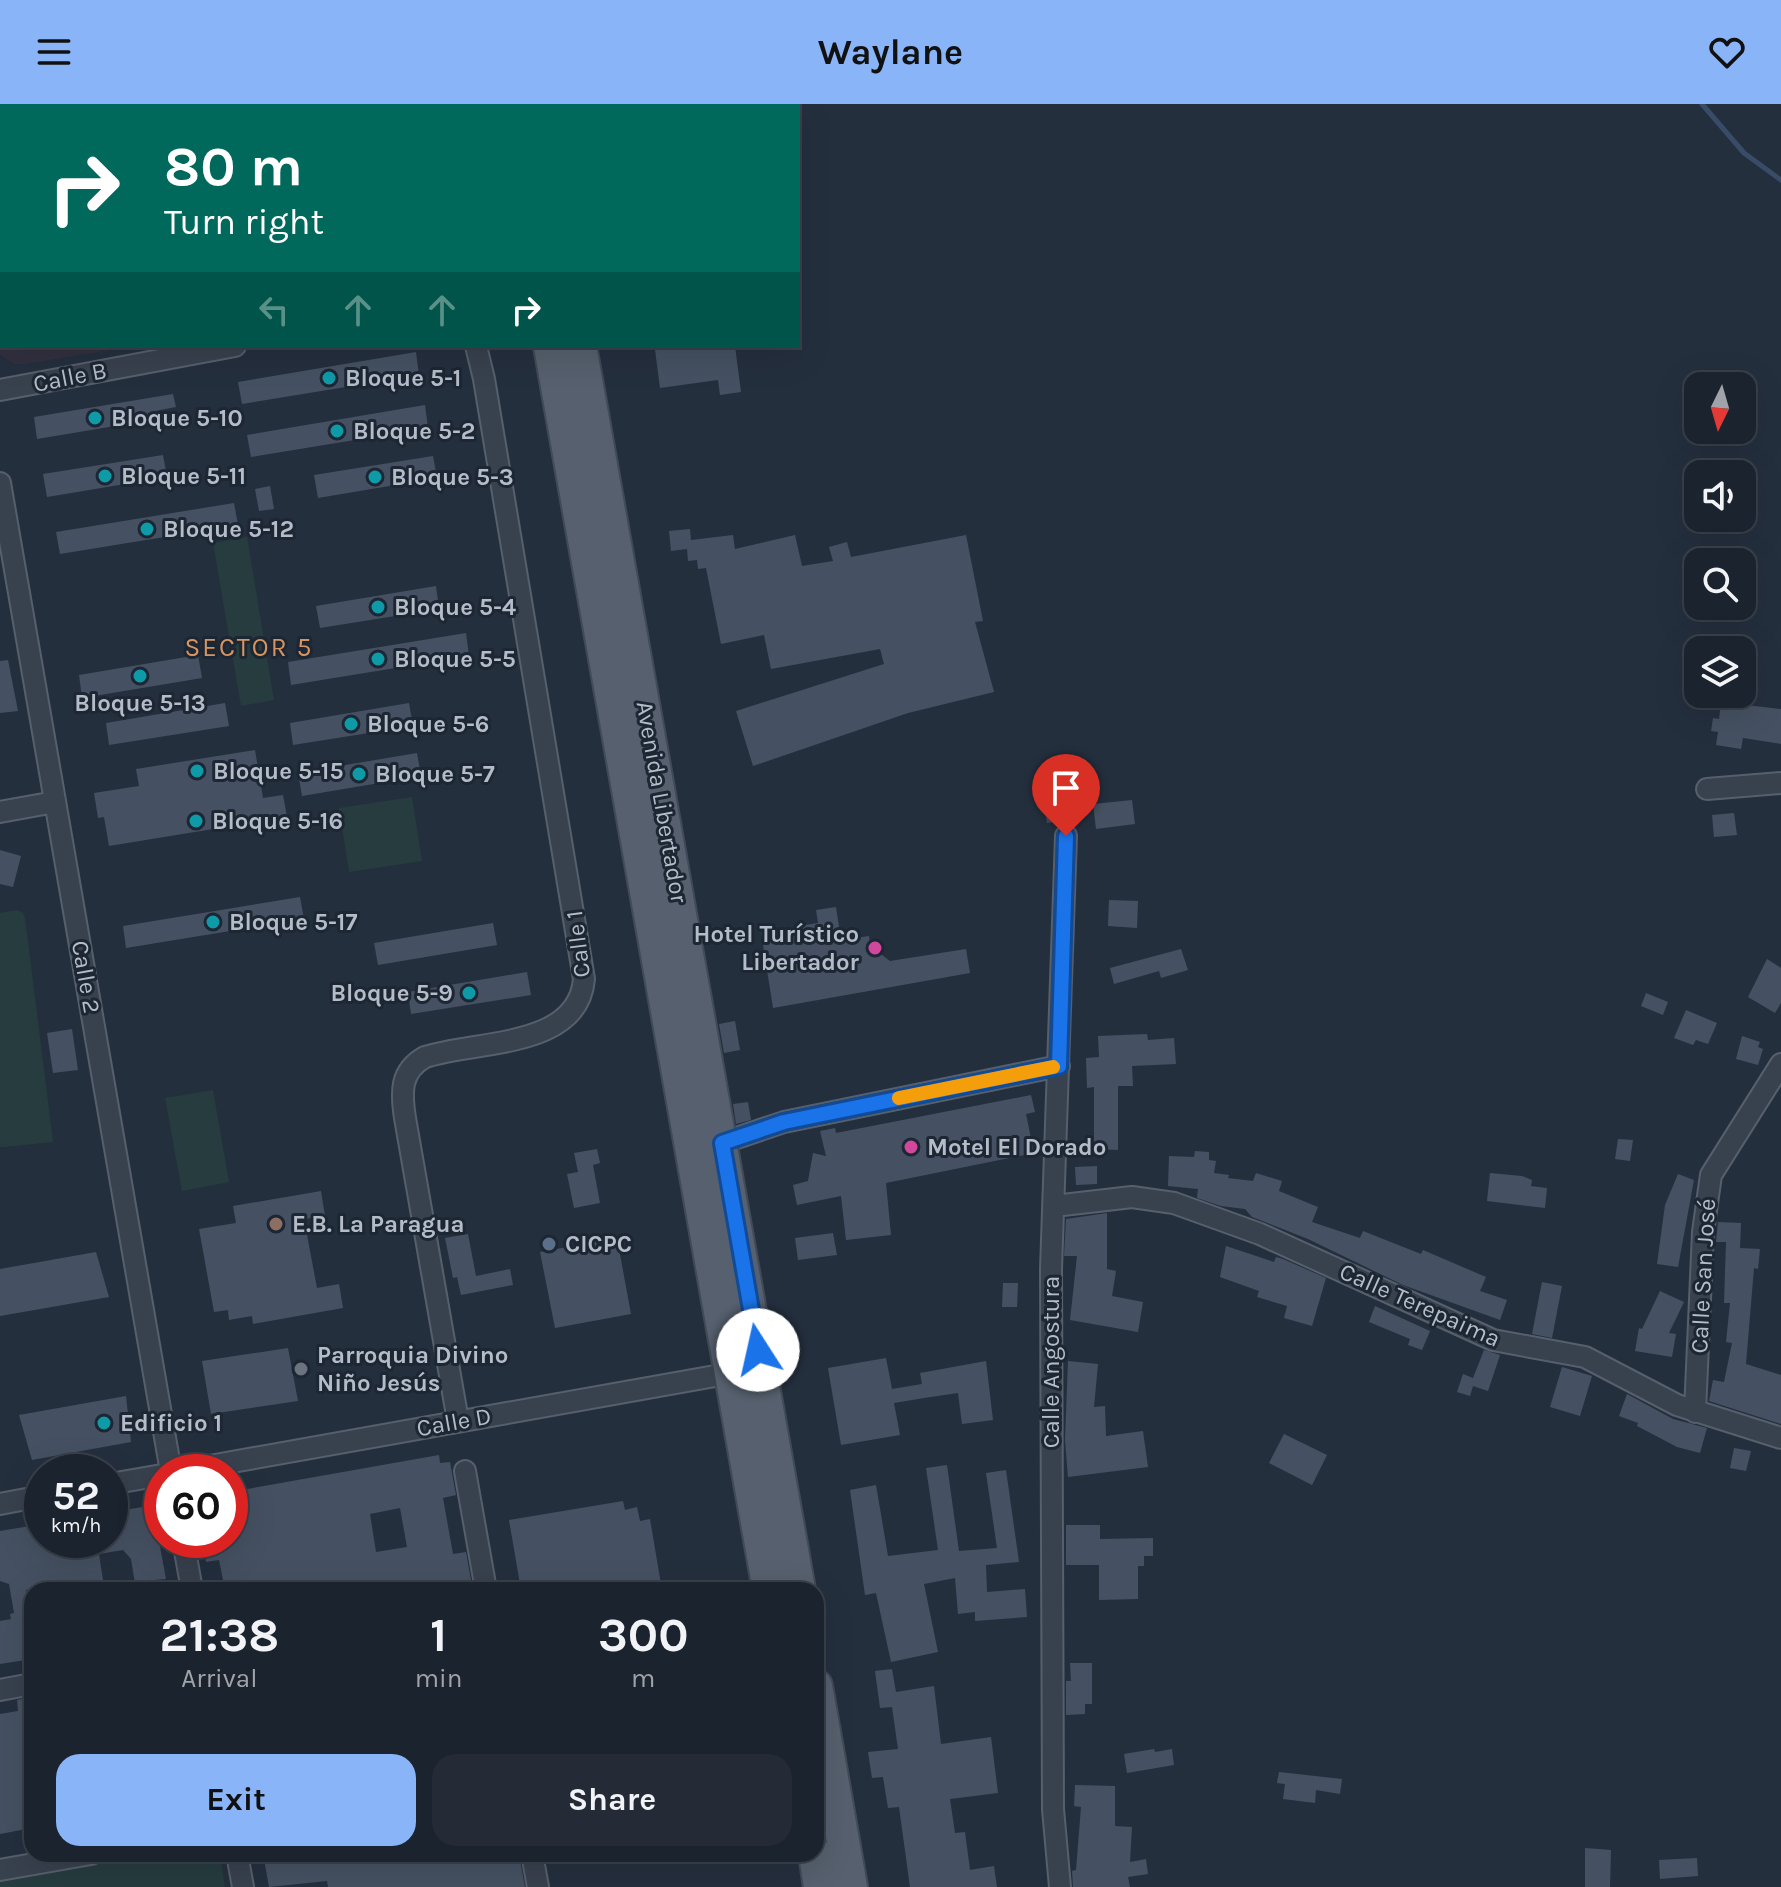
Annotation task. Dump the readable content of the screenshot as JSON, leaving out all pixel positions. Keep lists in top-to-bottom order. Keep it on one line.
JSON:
{"streets":{"main road":["Avenida Libertador"],"street":["Calle B","Calle 1","Calle 2","Calle San José","Calle Terepaima","Calle Angostura","Calle D"]},"crossings":[["Avenida Libertador","Calle D"],["Calle 1","Calle D"],["Calle San José","Calle Terepaima"],["Calle Terepaima","Calle Angostura"]],"districts":["SECTOR 5"],"places":["Bloque 5-1","Bloque 5-10","Bloque 5-2","Bloque 5-11","Bloque 5-3","Bloque 5-12","Bloque 5-4","Bloque 5-5","Bloque 5-13","Bloque 5-6","Bloque 5-15","Bloque 5-7","Bloque 5-16","Bloque 5-17","Hotel Turístico Libertador","Bloque 5-9","Motel El Dorado","E.B. La Paragua","CICPC","Parroquia Divino Niño Jesús","Edificio 1"],"north":"bottom","page":{"header":"Waylane","turn":["80 m","Turn right"],"speed":"52 km/h","limit":"60","eta":["21:38","Arrival","1","min","300","m"],"buttons":["Exit","Share"]}}
